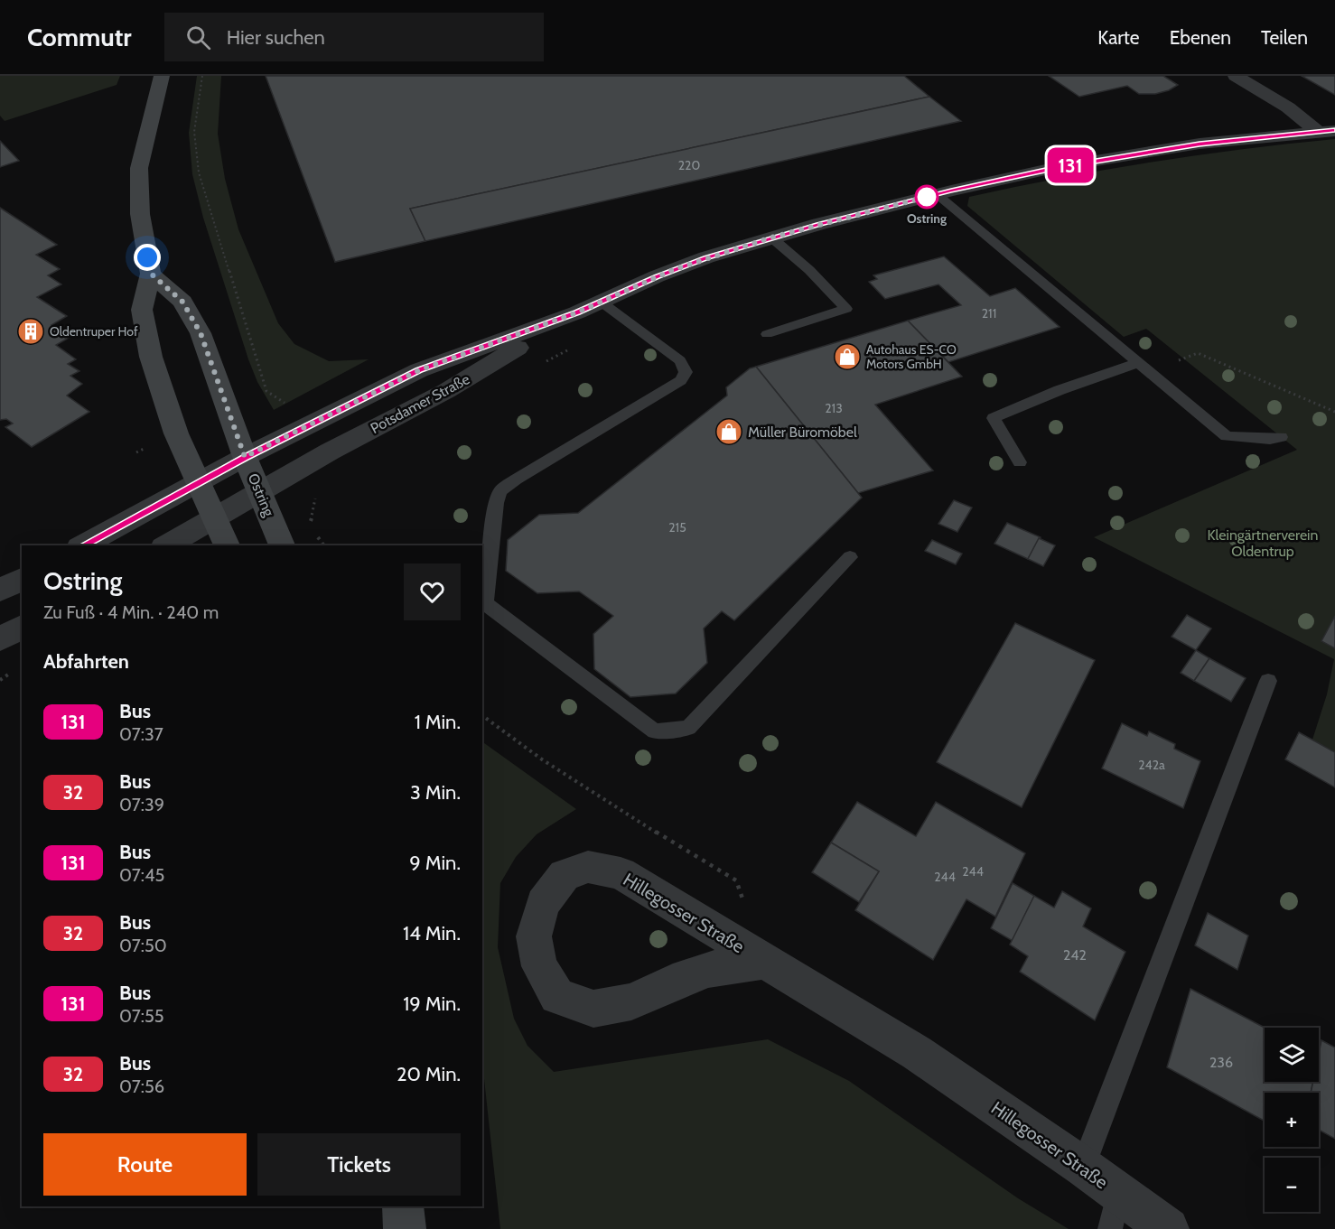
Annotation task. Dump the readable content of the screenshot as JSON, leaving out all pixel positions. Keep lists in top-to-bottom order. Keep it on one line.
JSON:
{"streets":{"main road":["Ostring"],"street":["Potsdamer Straße","Hillegosser Straße"]},"crossings":[["Potsdamer Straße","Ostring"]],"parks":["Kleingärtnerverein Oldentrup"],"places":{"other":["Ostring"],"building":["Oldentruper Hof"],"shop":["Autohaus ES-CO Motors GmbH","Müller Büromöbel"]},"lines":["bus line 131"],"house_numbers":["220","211","213","215","242a","244","244","242","236"],"page":{"header":"Commutr","search":"Hier suchen","nav":["Karte","Ebenen","Teilen"],"on_map":"131","heading":[["Ostring","Zu Fuß · 4 Min. · 240 m"],"Abfahrten"],"list":[{"mark":"131","name":"Bus","note":"07:37","value":"1 Min."},{"mark":"32","name":"Bus","note":"07:39","value":"3 Min."},{"mark":"131","name":"Bus","note":"07:45","value":"9 Min."},{"mark":"32","name":"Bus","note":"07:50","value":"14 Min."},{"mark":"131","name":"Bus","note":"07:55","value":"19 Min."},{"mark":"32","name":"Bus","note":"07:56","value":"20 Min."}],"map_buttons":["+","−"],"buttons":["Route","Tickets"]}}
